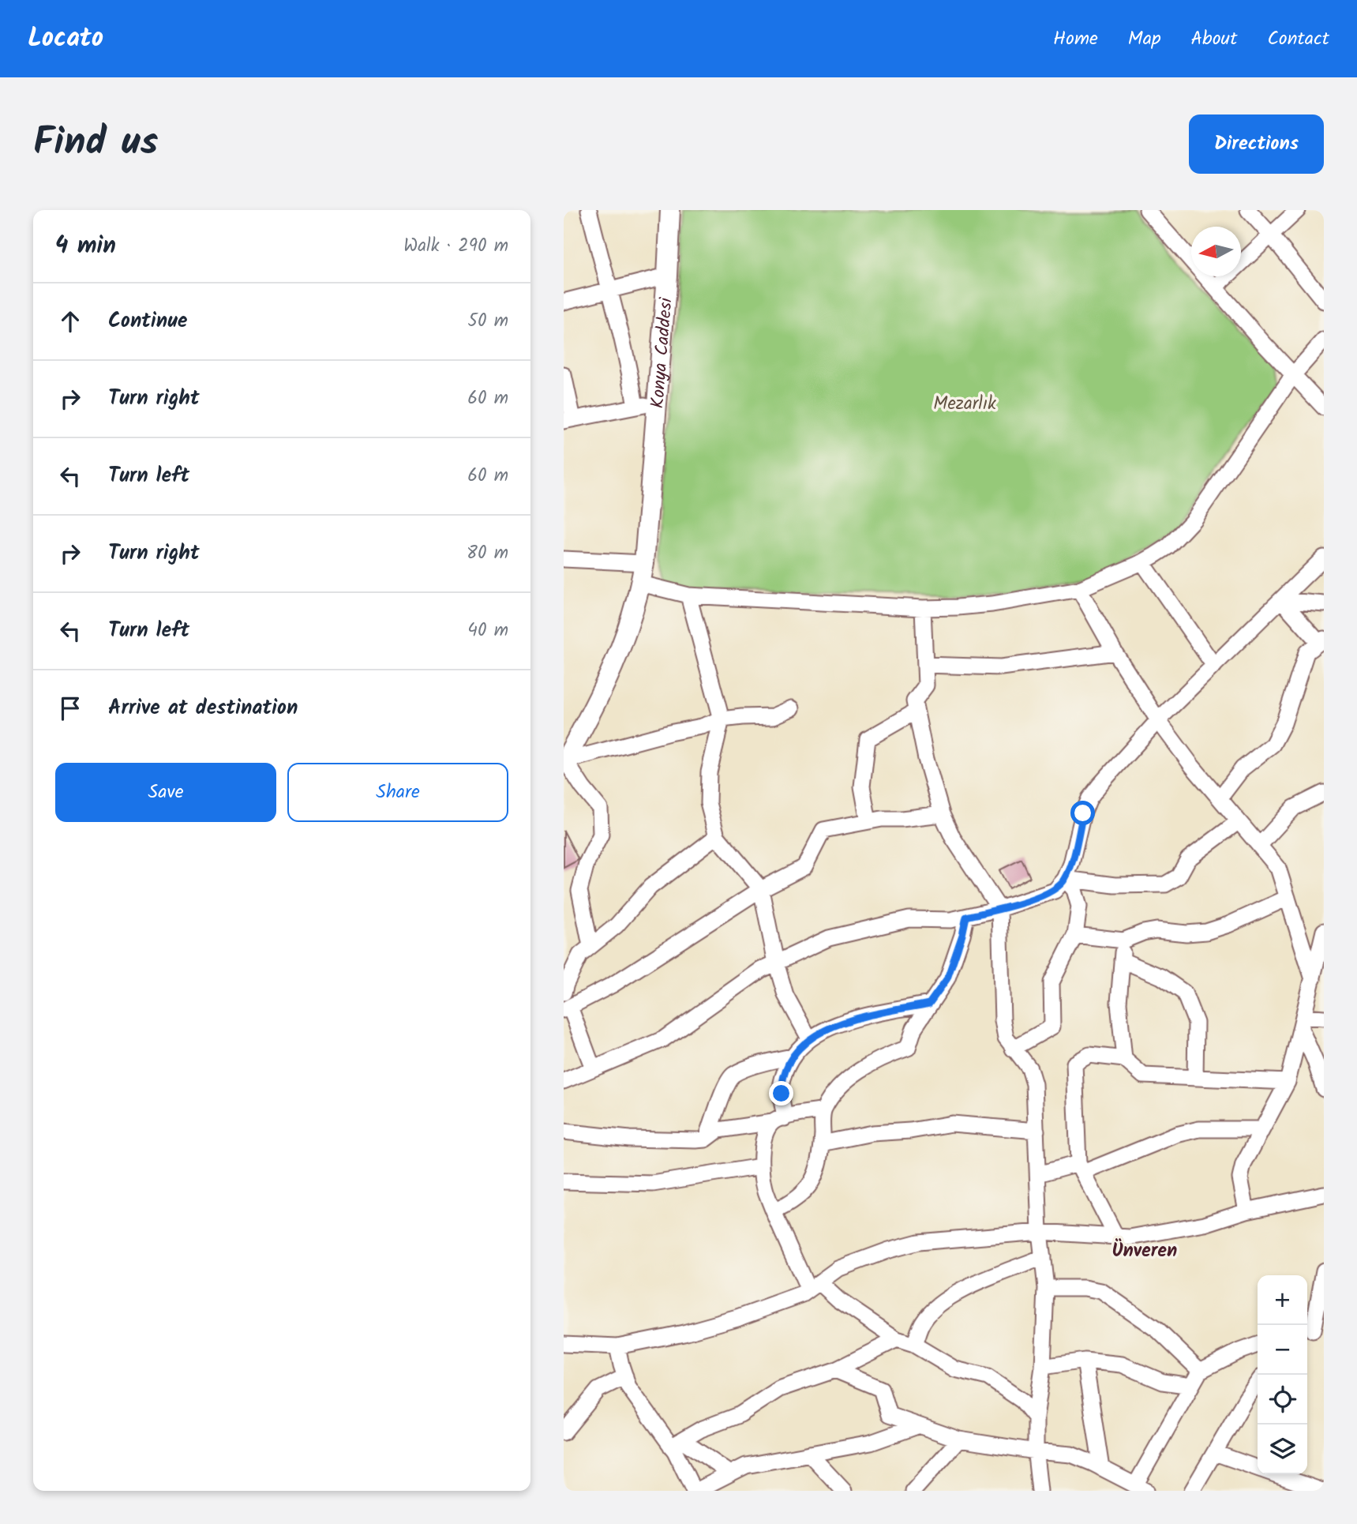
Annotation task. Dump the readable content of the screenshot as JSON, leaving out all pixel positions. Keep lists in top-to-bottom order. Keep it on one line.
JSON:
{"streets":{"main road":["Konya Caddesi"]},"districts":["Ünveren"],"parks":["Mezarlık"],"north":"left","page":{"header":"Locato","nav":["Home","Map","About","Contact"],"title":"Find us","buttons":["Directions",["Save","Share"]],"heading":["4 min","Walk · 290 m"],"list":[["Continue","50 m"],["Turn right","60 m"],["Turn left","60 m"],["Turn right","80 m"],["Turn left","40 m"],"Arrive at destination"],"map_buttons":["+","−"]}}
